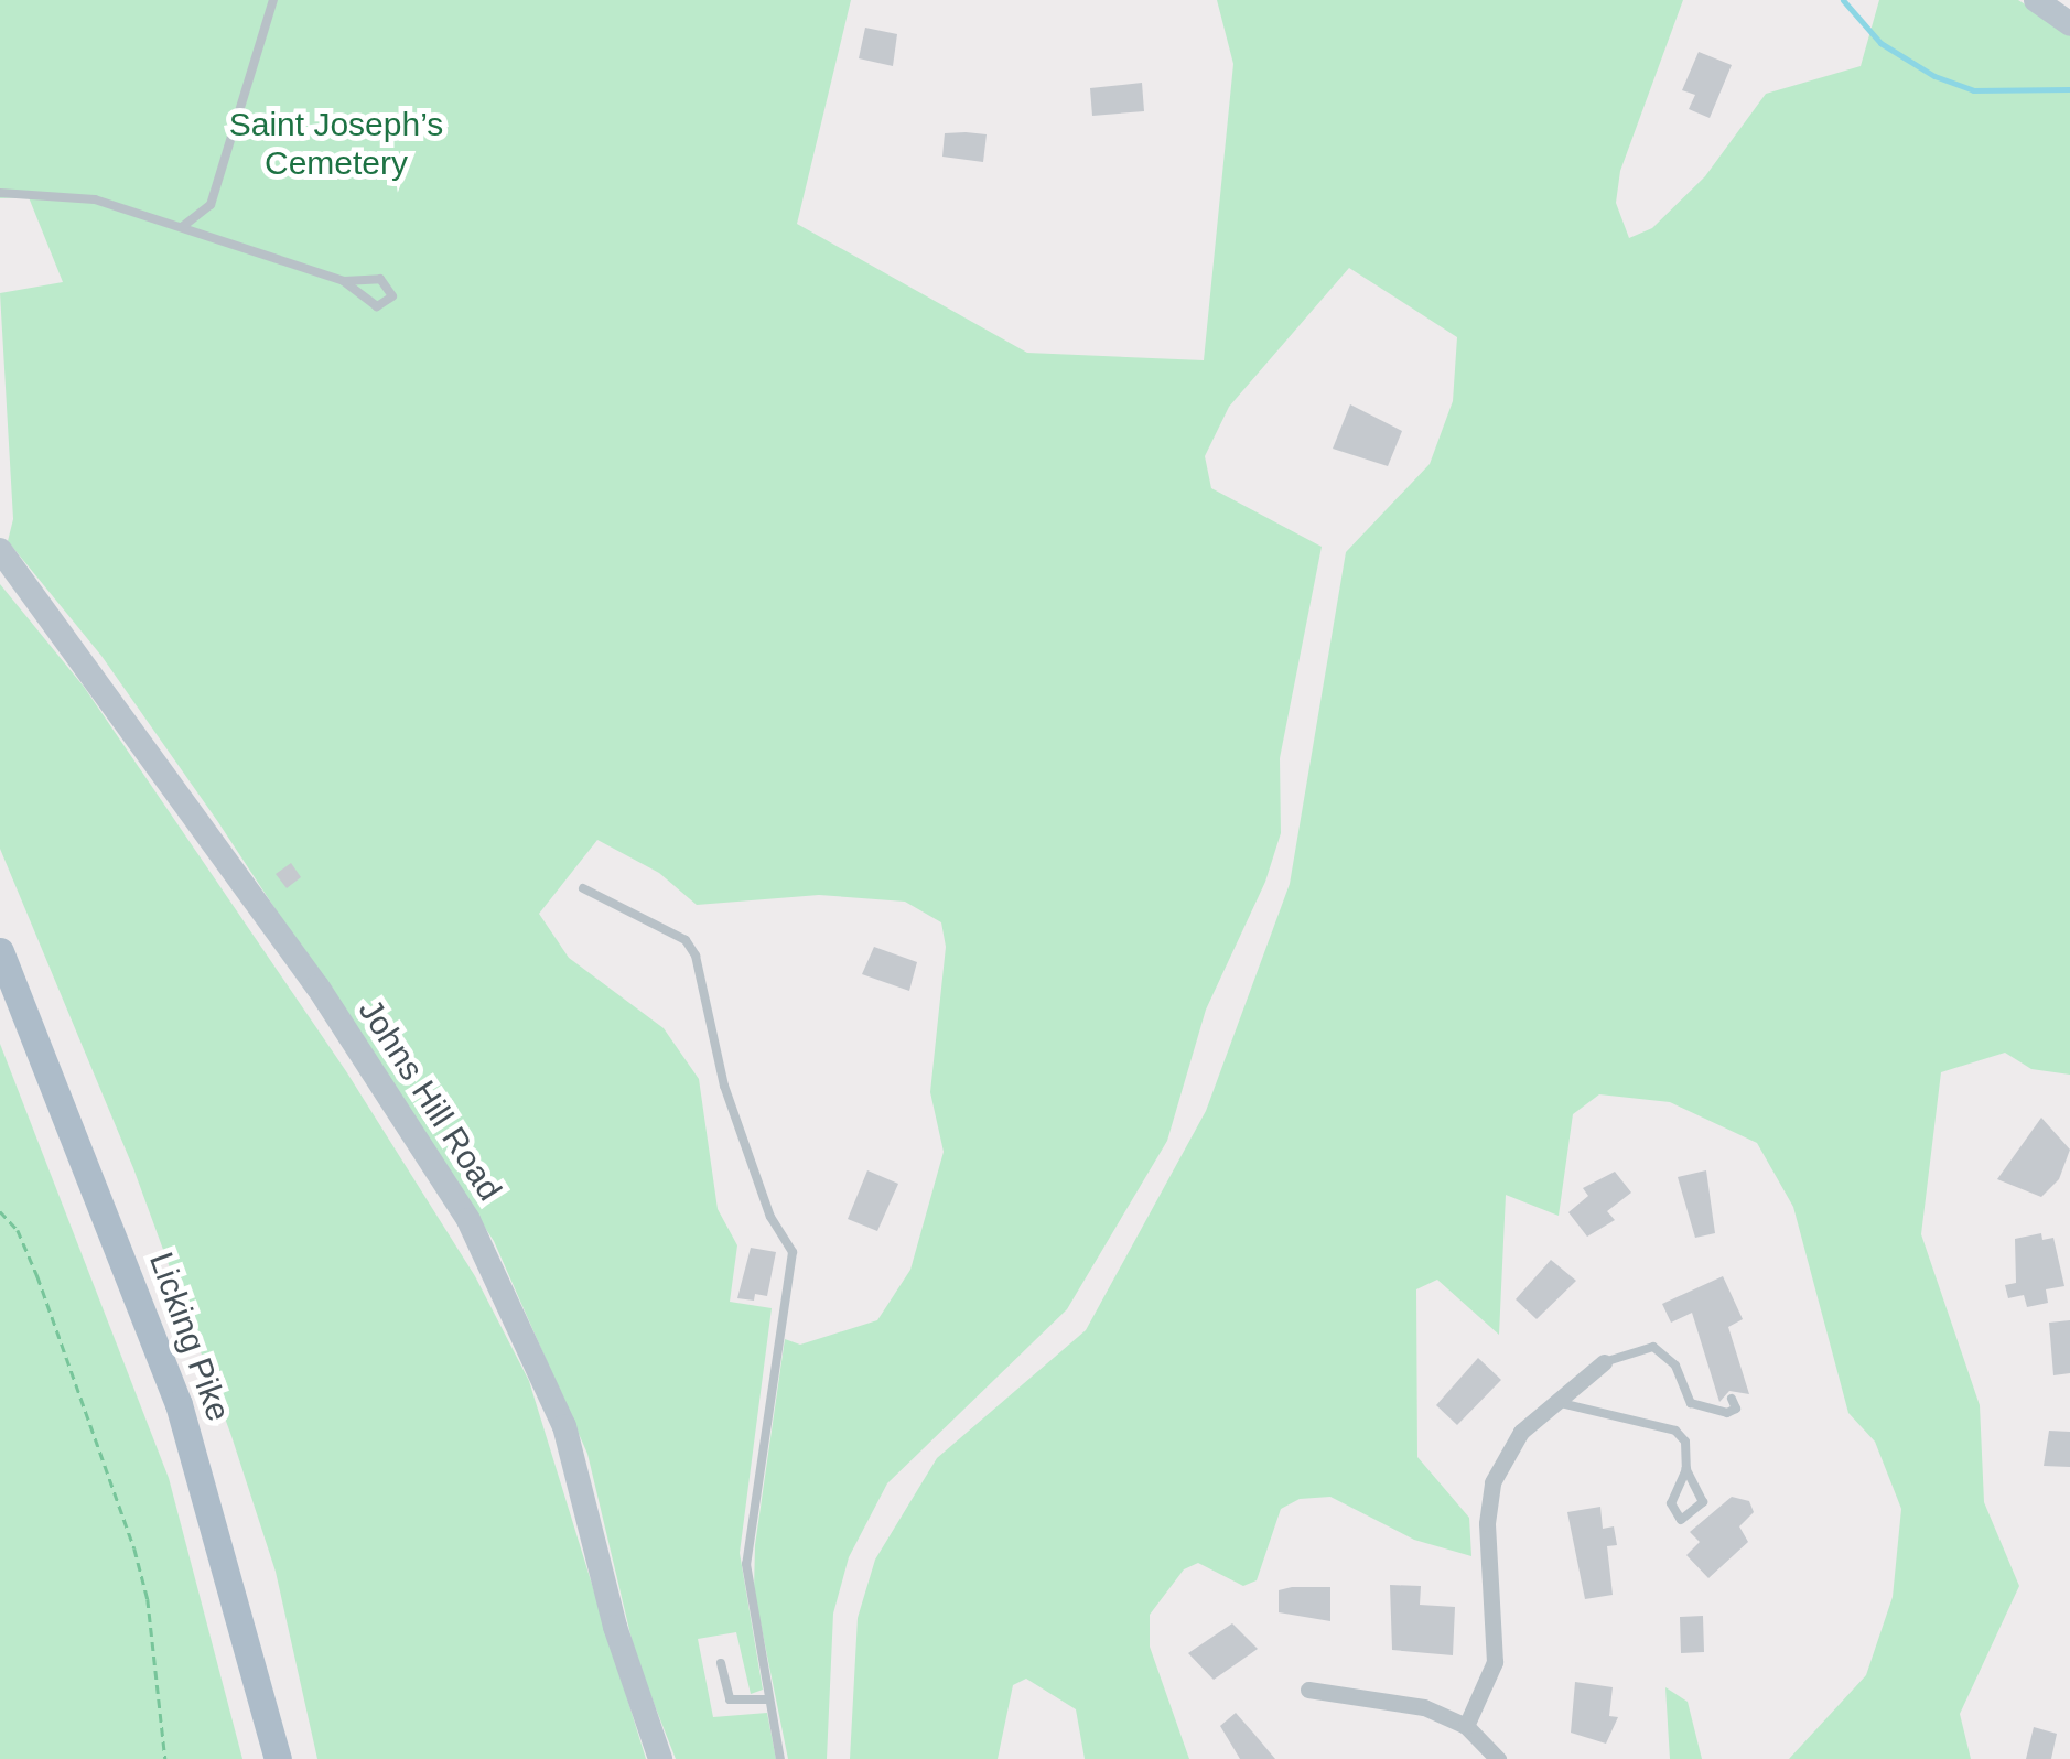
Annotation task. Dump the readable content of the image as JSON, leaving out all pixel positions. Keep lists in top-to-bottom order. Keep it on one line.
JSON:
{"streets":{"main road":["Johns Hill Road","Licking Pike"]},"parks":["Saint Joseph’s Cemetery"]}
